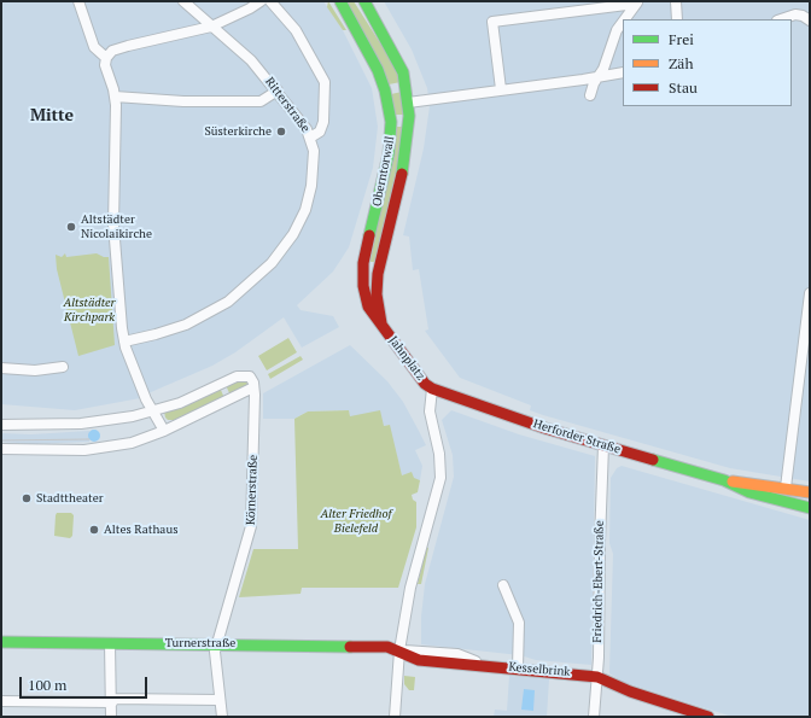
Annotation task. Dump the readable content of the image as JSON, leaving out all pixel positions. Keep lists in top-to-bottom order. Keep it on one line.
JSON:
{"streets":{"street":["Ritterstraße","Oberntorwall","Jahnplatz","Herforder Straße","Körnerstraße","Friedrich-Ebert-Straße","Turnerstraße","Kesselbrink"]},"crossings":[["Oberntorwall","Jahnplatz"],["Jahnplatz","Herforder Straße"],["Herforder Straße","Friedrich-Ebert-Straße"],["Körnerstraße","Turnerstraße"],["Friedrich-Ebert-Straße","Kesselbrink"],["Turnerstraße","Kesselbrink"]],"districts":["Mitte"],"parks":["Altstädter Kirchpark","Alter Friedhof Bielefeld"],"places":["Süsterkirche","Altstädter Nicolaikirche","Stadttheater","Altes Rathaus"],"legend":["Frei","Zäh","Stau"],"scale_bar":"100 m"}
